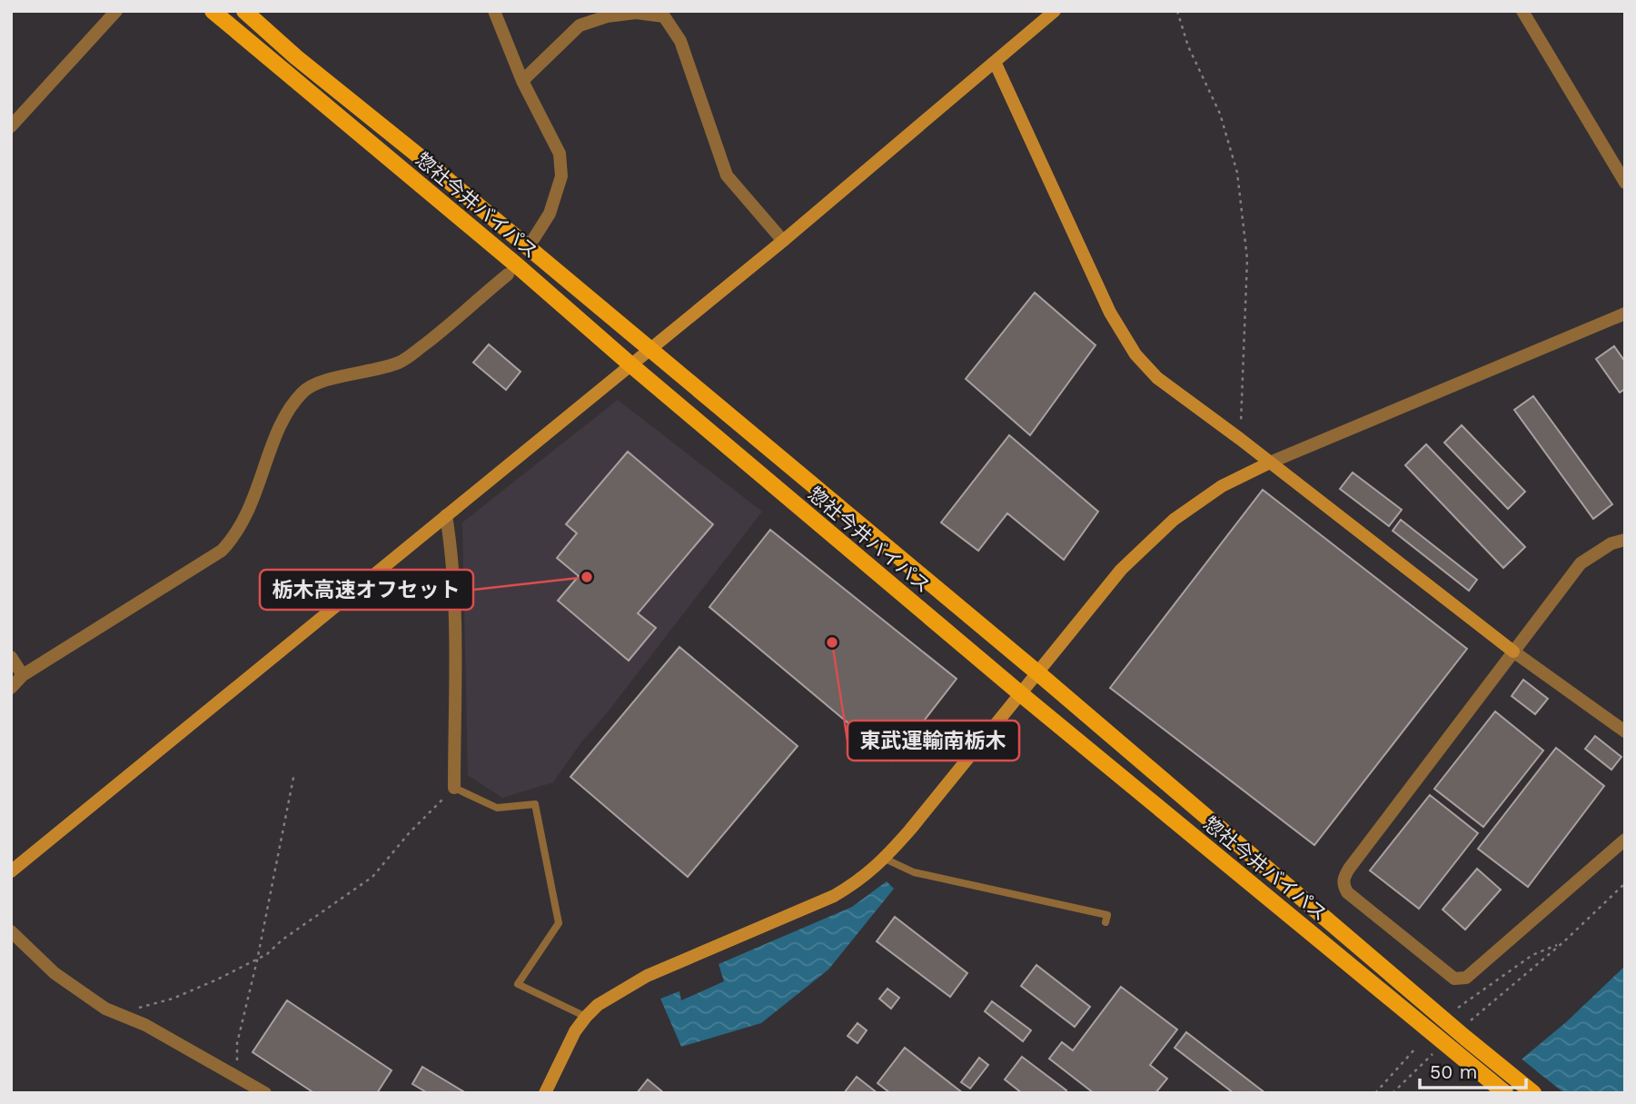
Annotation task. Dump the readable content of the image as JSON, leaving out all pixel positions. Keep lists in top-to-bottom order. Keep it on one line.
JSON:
{"streets":{"main road":["惣社今井バイパス"]},"places":["栃木高速オフセット","東武運輸南栃木"],"scale_bar":"50 m"}
